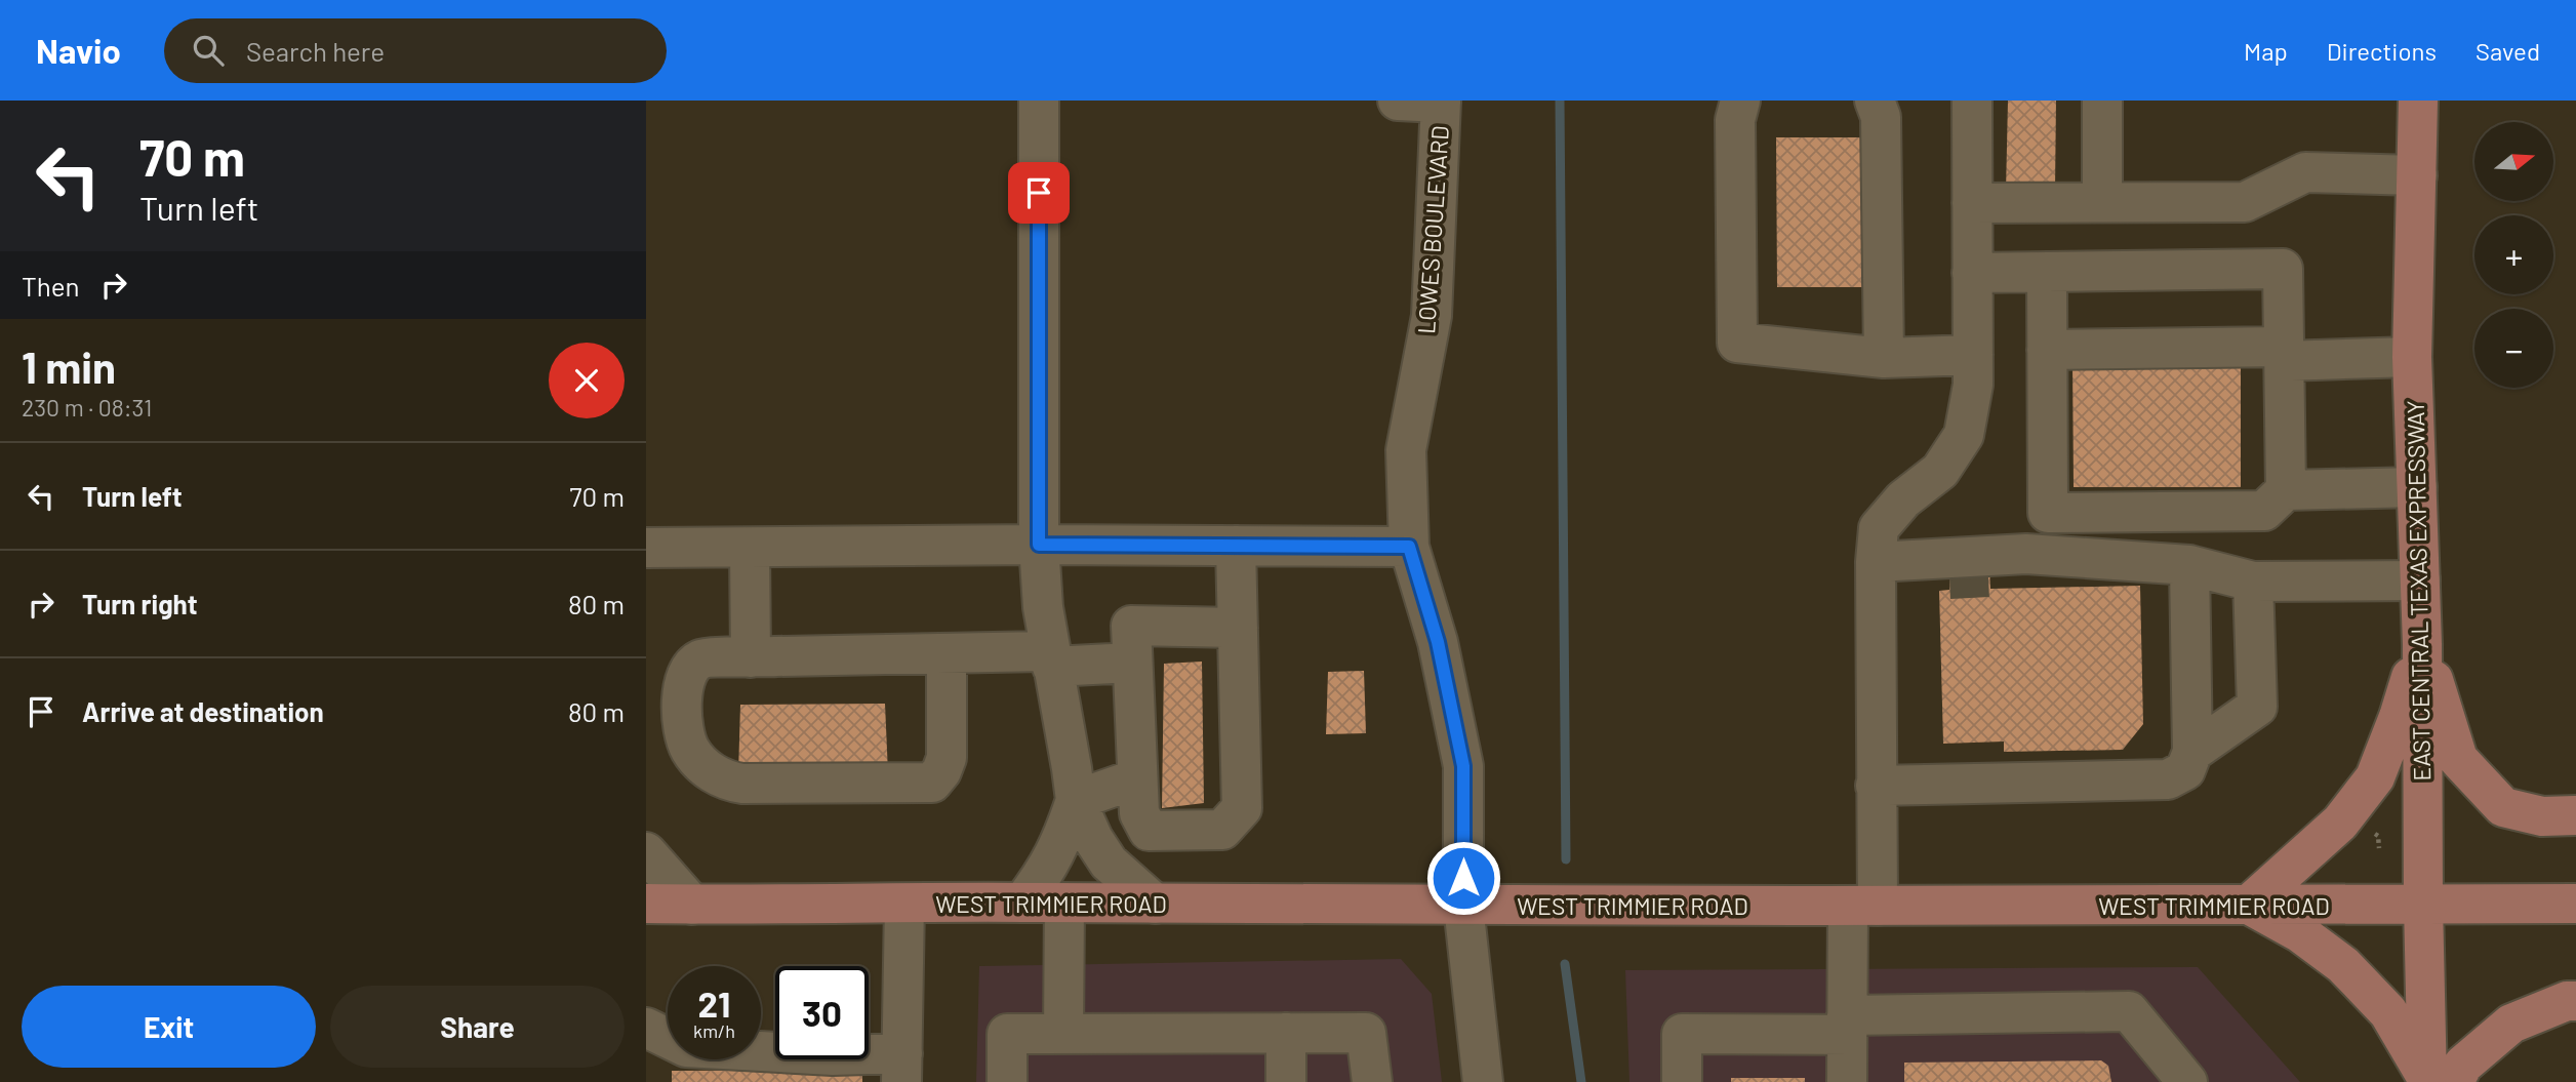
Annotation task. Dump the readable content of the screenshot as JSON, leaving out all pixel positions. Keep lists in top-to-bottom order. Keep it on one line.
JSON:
{"streets":{"main road":["EAST CENTRAL TEXAS EXPRESSWAY","WEST TRIMMIER ROAD"],"street":["LOWES BOULEVARD"]},"crossings":[["LOWES BOULEVARD","WEST TRIMMIER ROAD"],["EAST CENTRAL TEXAS EXPRESSWAY","WEST TRIMMIER ROAD"]],"north":"right","page":{"header":"Navio","search":"Search here","nav":["Map","Directions","Saved"],"turn":["70 m","Turn left"],"map_buttons":["+","−"],"then":"Then","heading":["1 min","230 m · 08:31"],"list":[{"name":"Turn left","value":"70 m"},{"name":"Turn right","value":"80 m"},{"name":"Arrive at destination","value":"80 m"}],"speed":"21 km/h","limit":"30","buttons":["Exit","Share"]}}
